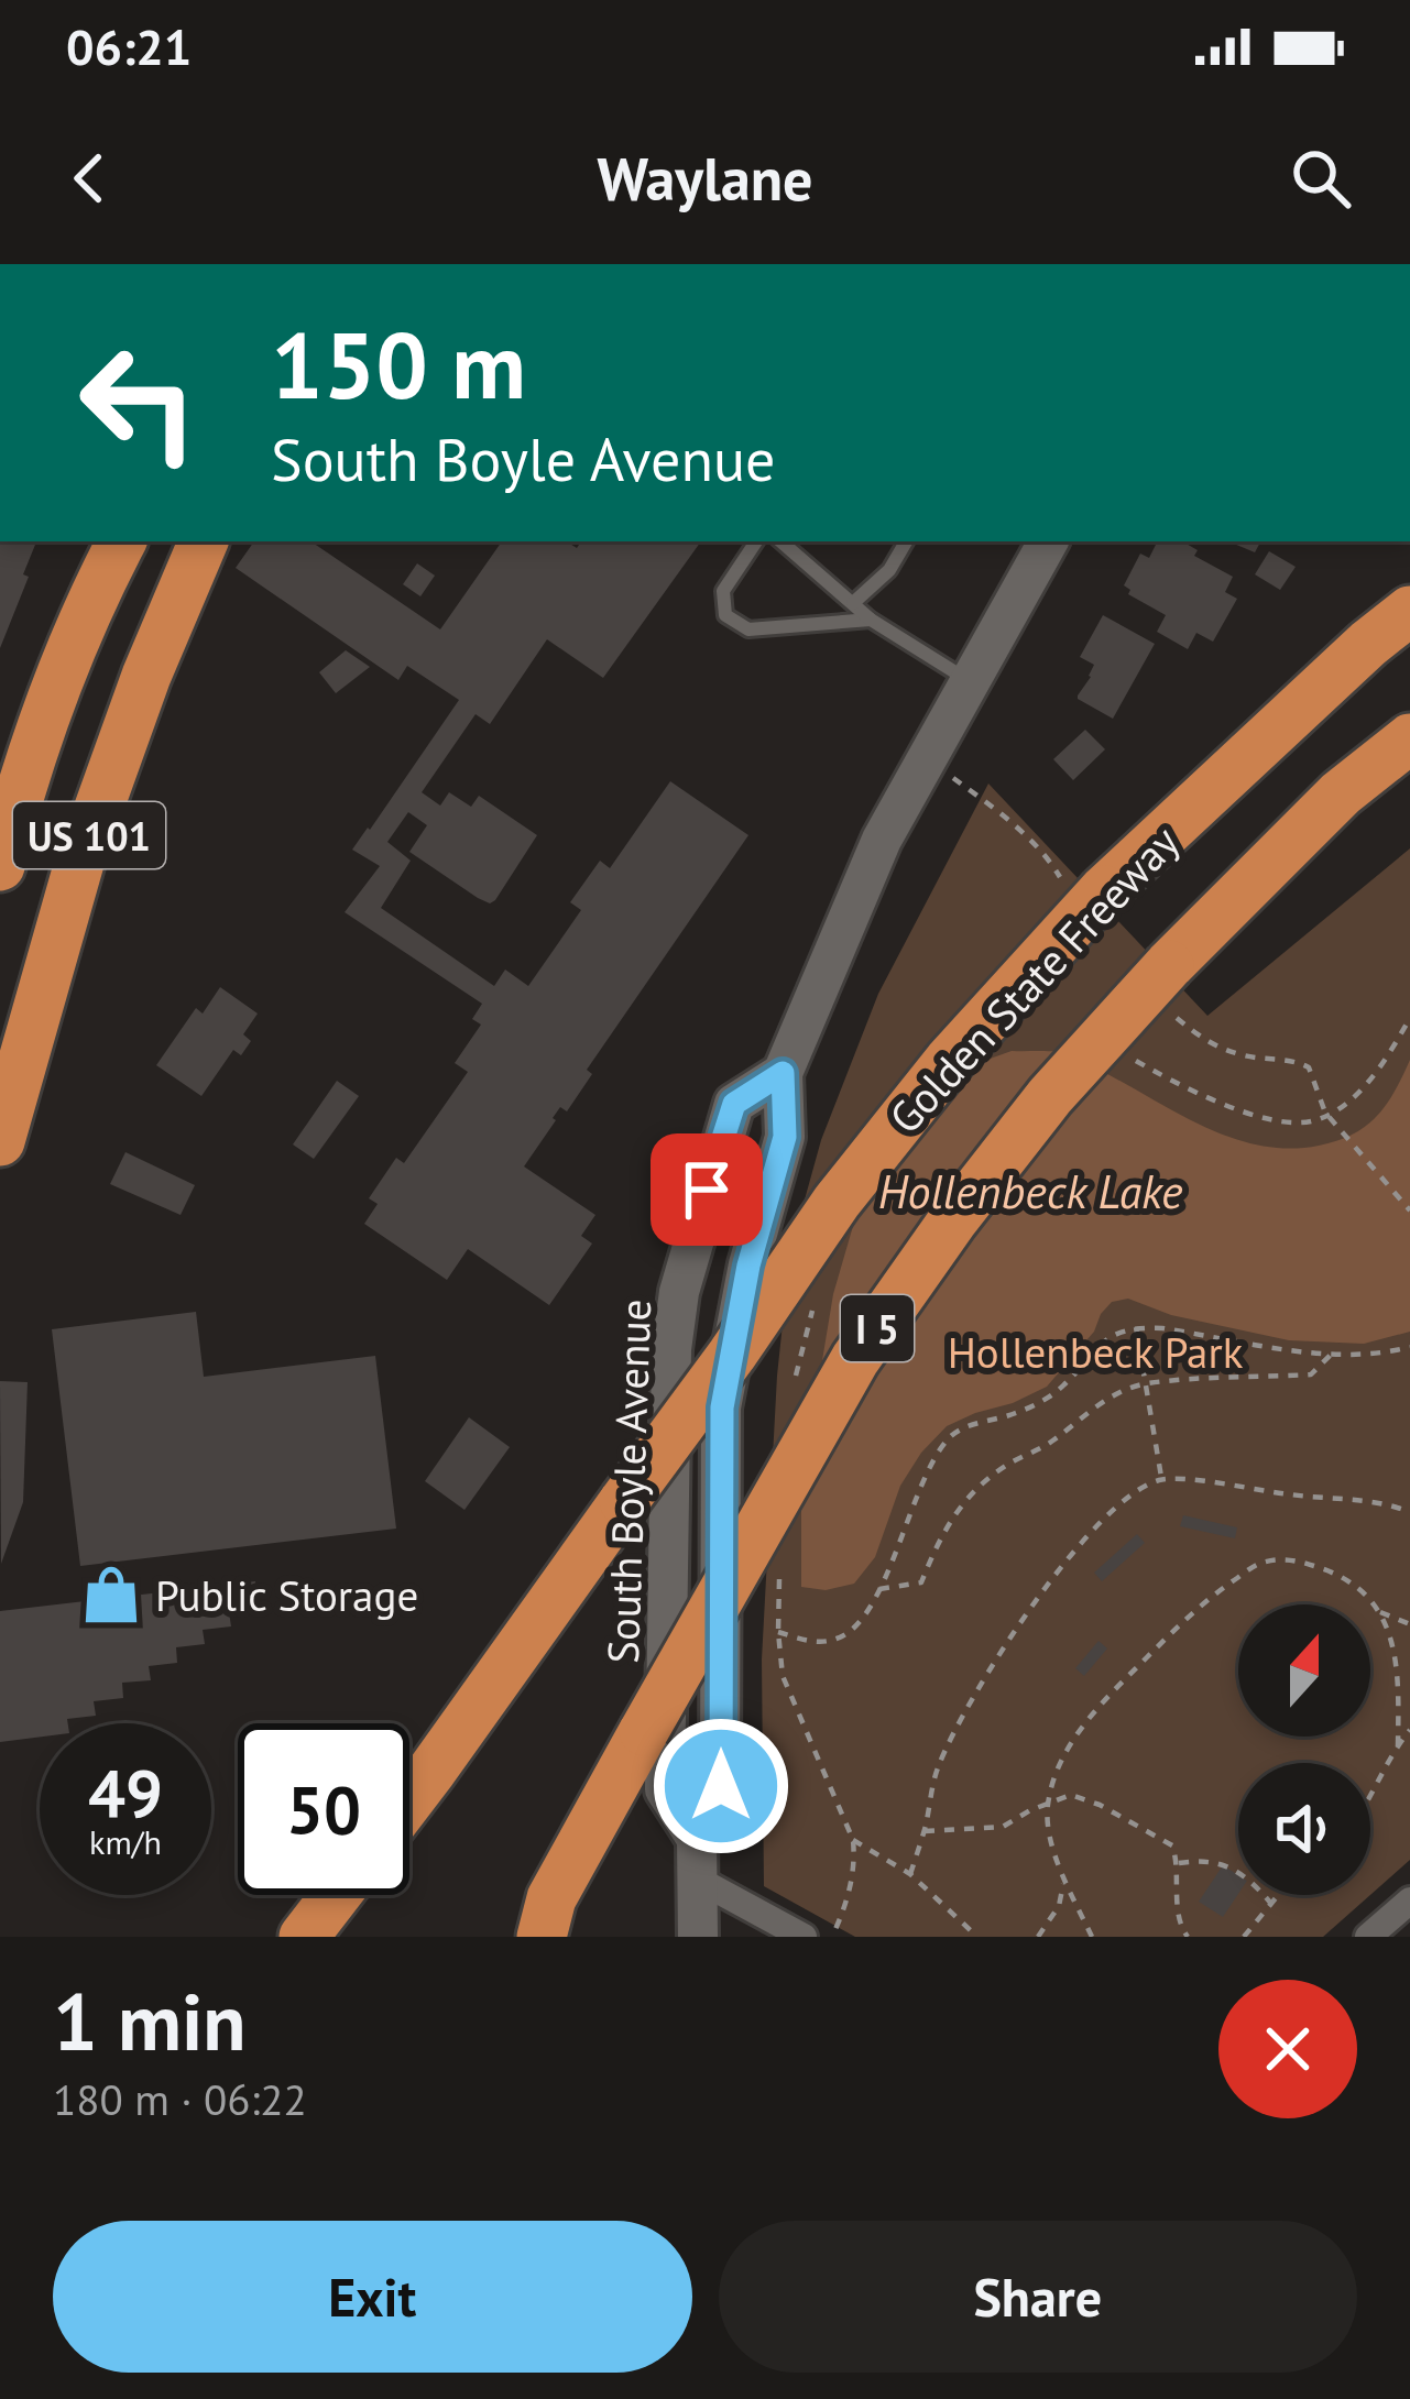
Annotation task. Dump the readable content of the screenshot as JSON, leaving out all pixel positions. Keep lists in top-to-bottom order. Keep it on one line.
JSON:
{"streets":{"highway":["US 101","Golden State Freeway","I 5"],"main road":["South Boyle Avenue"]},"water":["Hollenbeck Lake"],"parks":["Hollenbeck Park"],"places":{"shop":["Public Storage"]},"north":"top","page":{"status":"06:21","header":"Waylane","turn":["150 m","South Boyle Avenue"],"speed":"49 km/h","limit":"50","heading":["1 min","180 m · 06:22"],"buttons":["Exit","Share"]}}
